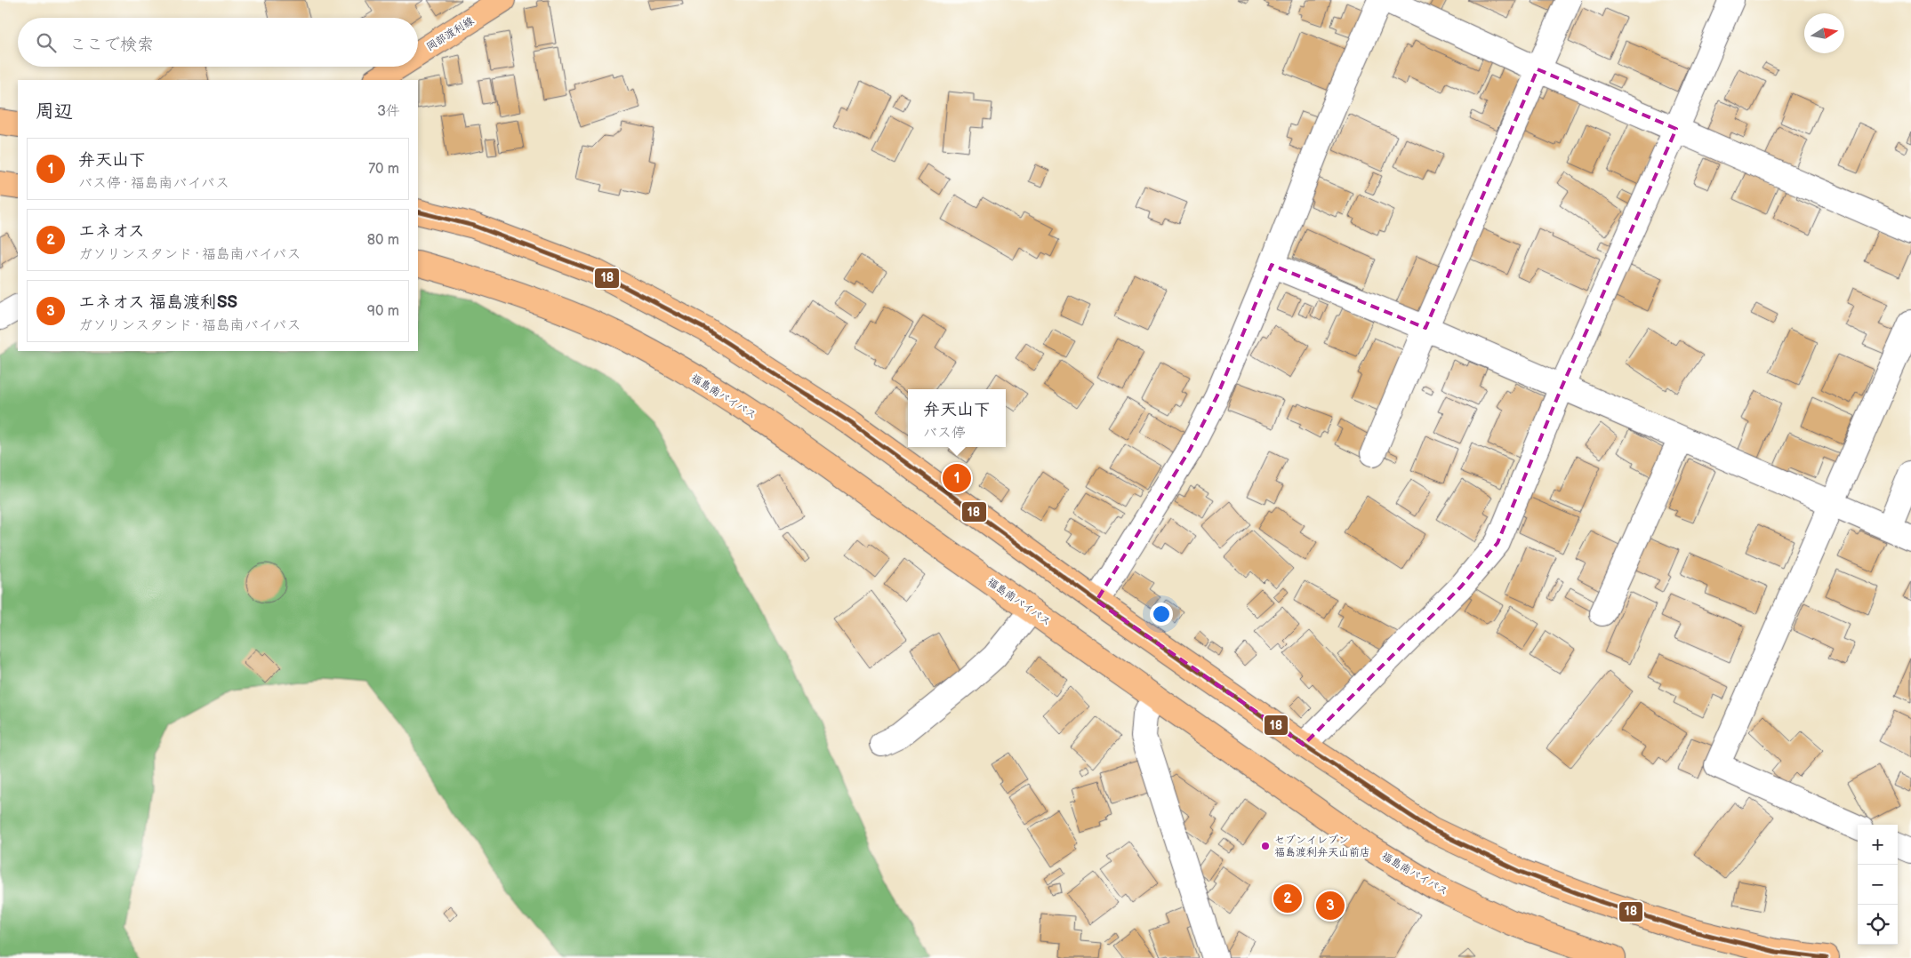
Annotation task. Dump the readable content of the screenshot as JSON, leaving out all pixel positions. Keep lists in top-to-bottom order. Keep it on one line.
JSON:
{"streets":{"main road":["岡部渡利線","福島南バイパス"]},"places":["セブンイレブン 福島渡利弁天山前店"],"lines":["transit line 18"],"north":"right","page":{"search":"ここで検索","heading":["周辺","3件"],"list":[{"mark":"1","name":"弁天山下","note":"バス停 · 福島南バイパス","value":"70 m"},{"mark":"2","name":"エネオス","note":"ガソリンスタンド · 福島南バイパス","value":"80 m"},{"mark":"3","name":"エネオス 福島渡利SS","note":"ガソリンスタンド · 福島南バイパス","value":"90 m"}],"popup":["弁天山下","バス停"],"pins":["1","2","3"],"map_buttons":["+","−"]}}
